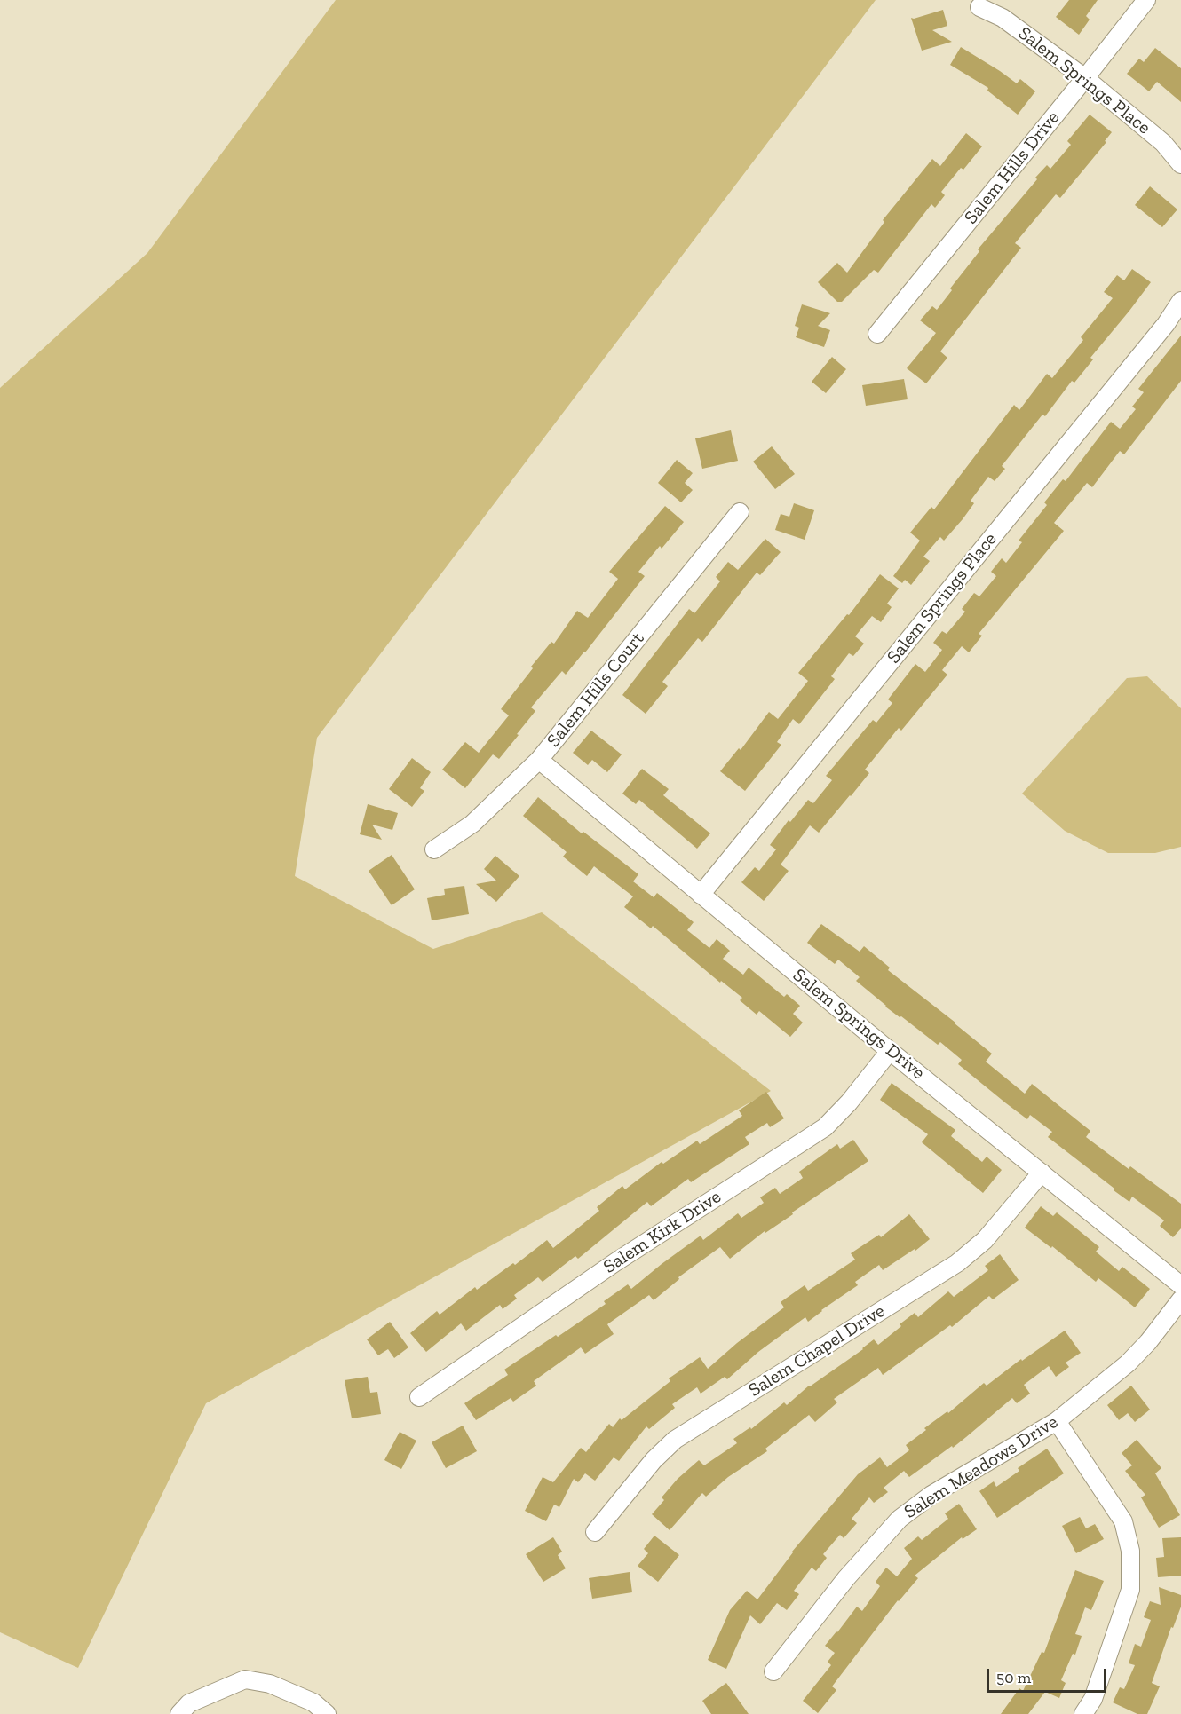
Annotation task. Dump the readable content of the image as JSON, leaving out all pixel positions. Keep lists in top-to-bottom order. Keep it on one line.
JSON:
{"streets":{"street":["Salem Springs Place","Salem Hills Drive","Salem Hills Court","Salem Springs Drive","Salem Kirk Drive","Salem Chapel Drive","Salem Meadows Drive"]},"crossings":[["Salem Springs Place","Salem Hills Drive"],["Salem Springs Place","Salem Springs Drive"],["Salem Hills Court","Salem Springs Drive"],["Salem Springs Drive","Salem Kirk Drive"],["Salem Springs Drive","Salem Chapel Drive"]],"scale_bar":"50 m"}
